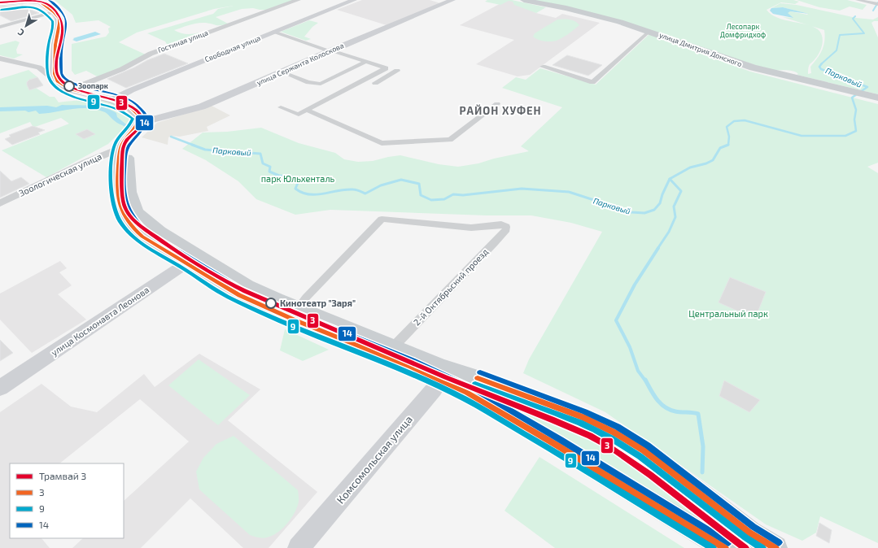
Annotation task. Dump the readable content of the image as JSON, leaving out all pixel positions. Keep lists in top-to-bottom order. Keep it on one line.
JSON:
{"streets":{"main road":["Свободная улица","улица Дмитрия Донского","улица Сержанта Колоскова","улица Космонавта Леонова","Комсомольская улица"],"street":["Гостиная улица","Зоологическая улица","2-й Октябрьский проезд"]},"districts":["РАЙОН ХУФЕН"],"water":["Парковый"],"parks":["Лесопарк Домфридхоф","парк Юльхенталь","Центральный парк"],"places":["Зоопарк","Кинотеатр \"Заря\""],"lines":["transit line 14","tram line 3","transit line 3","transit line 9"],"legend":["Трамвай 3","3","9","14"],"north":"bottom left"}
